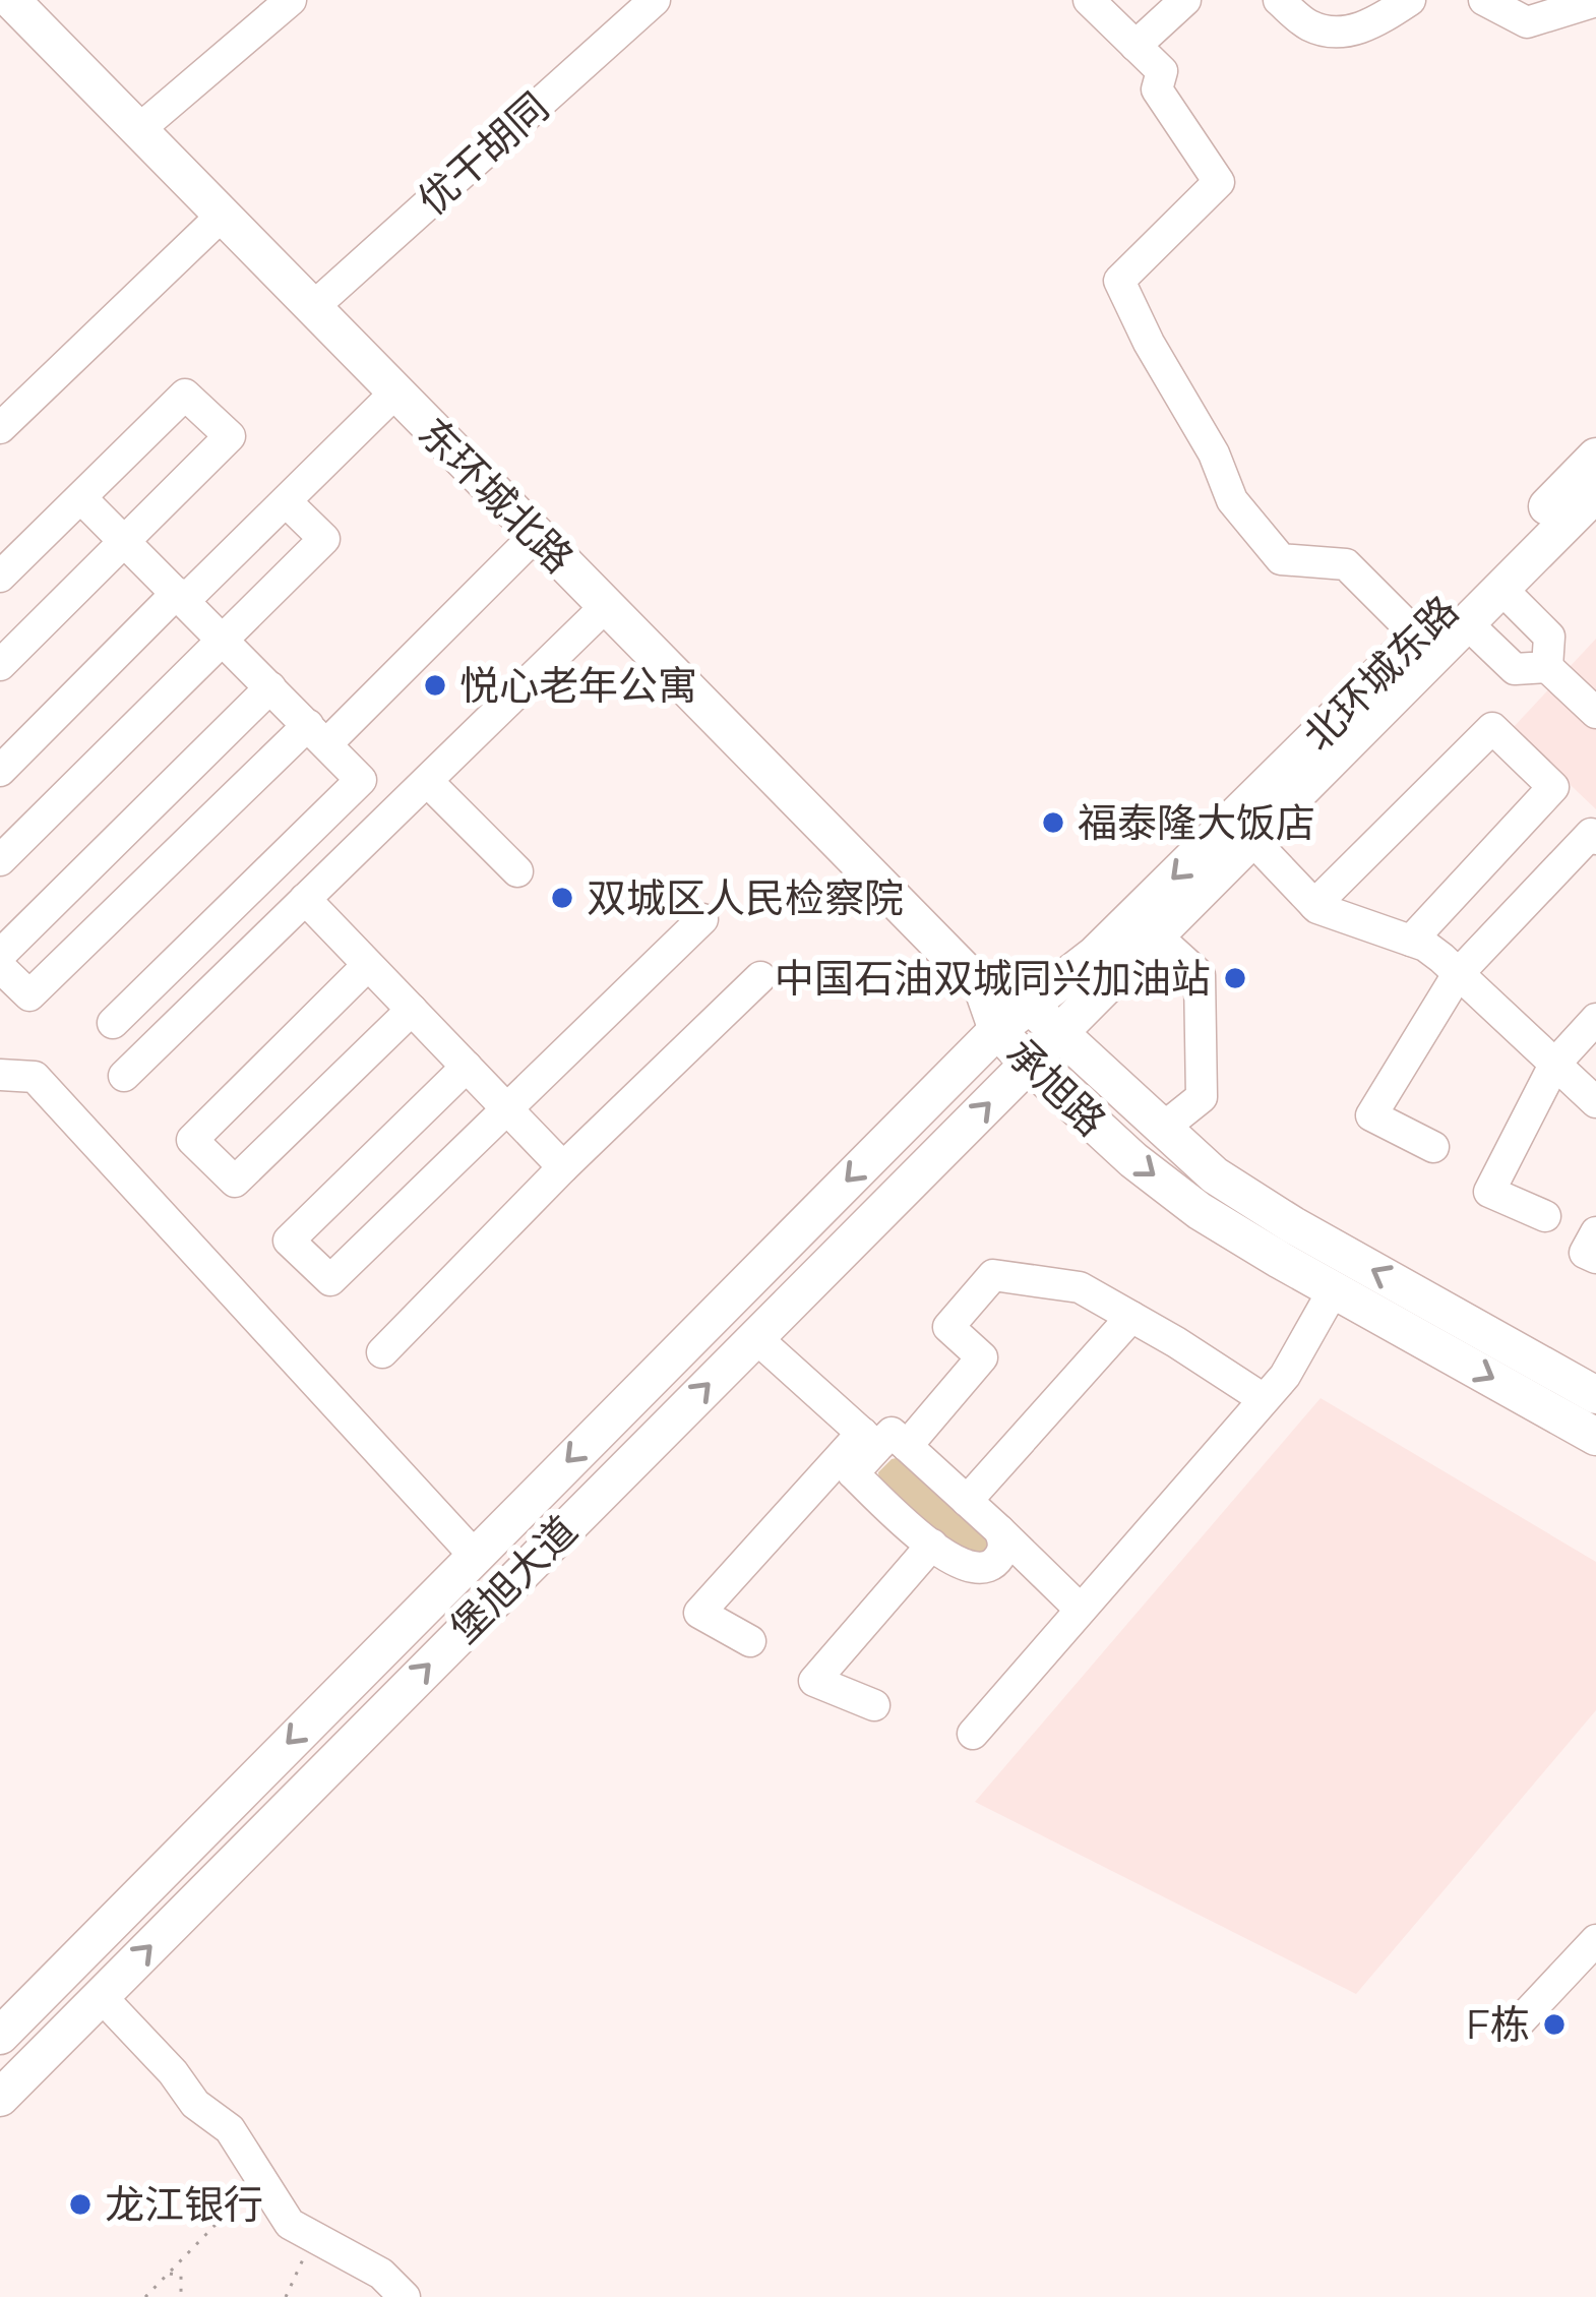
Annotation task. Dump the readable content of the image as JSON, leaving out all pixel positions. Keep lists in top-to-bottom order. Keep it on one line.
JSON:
{"streets":{"main road":["东环城北路","北环城东路","承旭路","堡旭大道"],"street":["优干胡同"]},"crossings":[["优干胡同","东环城北路"],["东环城北路","承旭路"],["北环城东路","承旭路"],["北环城东路","堡旭大道"],["承旭路","堡旭大道"]],"places":["悦心老年公寓","福泰隆大饭店","双城区人民检察院","中国石油双城同兴加油站","F栋","龙江银行"]}
